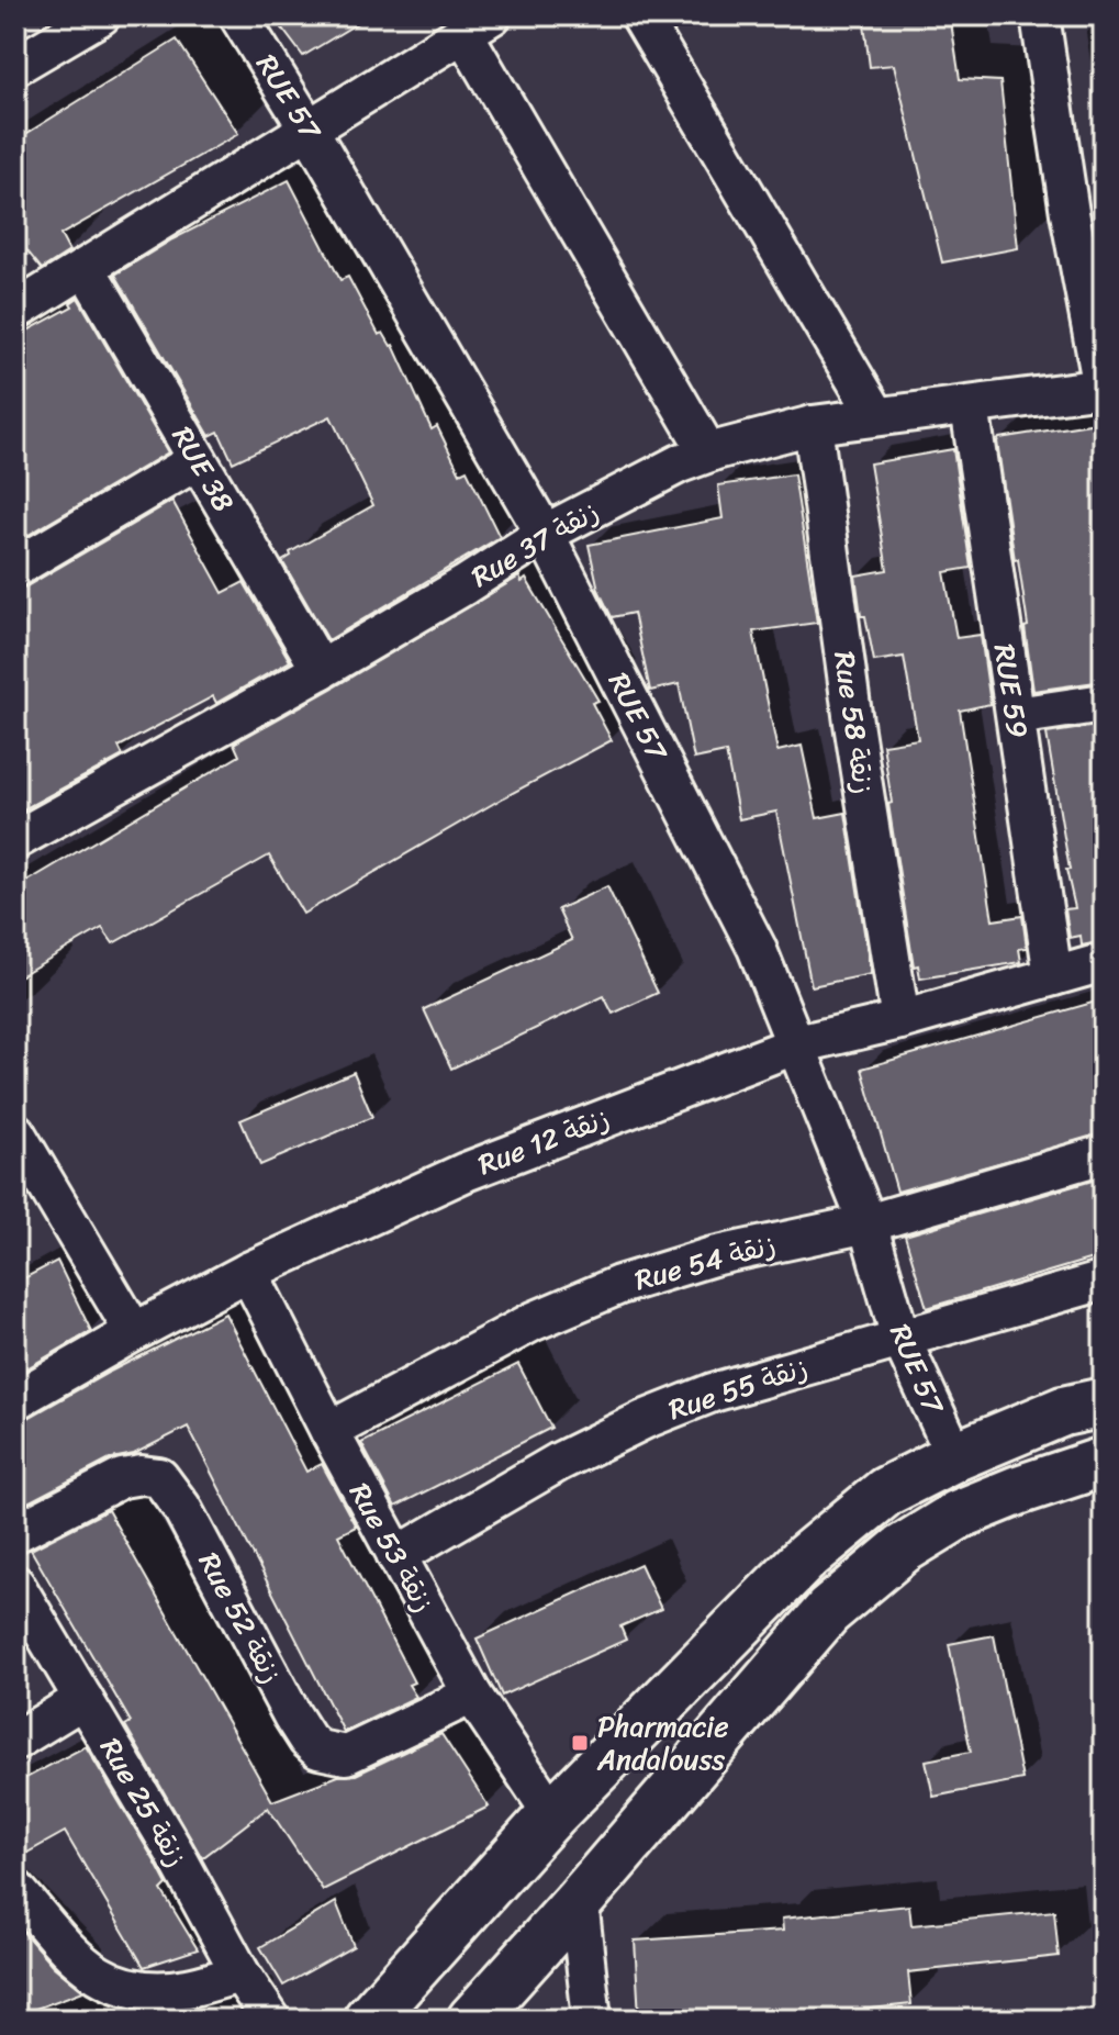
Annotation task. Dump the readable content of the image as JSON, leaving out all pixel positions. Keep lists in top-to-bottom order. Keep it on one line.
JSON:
{"streets":{"street":["RUE 57","RUE 38","Rue 37 زنقة","RUE 59","Rue 58 زنقة","Rue 12 زنقة","Rue 54 زنقة","Rue 55 زنقة","Rue 53 زنقة","Rue 52 زنقة","Rue 25 زنقة"]},"crossings":[["RUE 57","Rue 37 زنقة"],["RUE 57","Rue 12 زنقة"],["RUE 57","Rue 54 زنقة"],["RUE 57","Rue 55 زنقة"],["RUE 38","Rue 37 زنقة"],["Rue 37 زنقة","RUE 59"],["Rue 37 زنقة","Rue 58 زنقة"],["RUE 59","Rue 12 زنقة"],["Rue 58 زنقة","Rue 12 زنقة"],["Rue 12 زنقة","Rue 53 زنقة"],["Rue 54 زنقة","Rue 53 زنقة"],["Rue 55 زنقة","Rue 53 زنقة"],["Rue 53 زنقة","Rue 52 زنقة"]],"places":{"transit":["Pharmacie Andalouss"]}}
